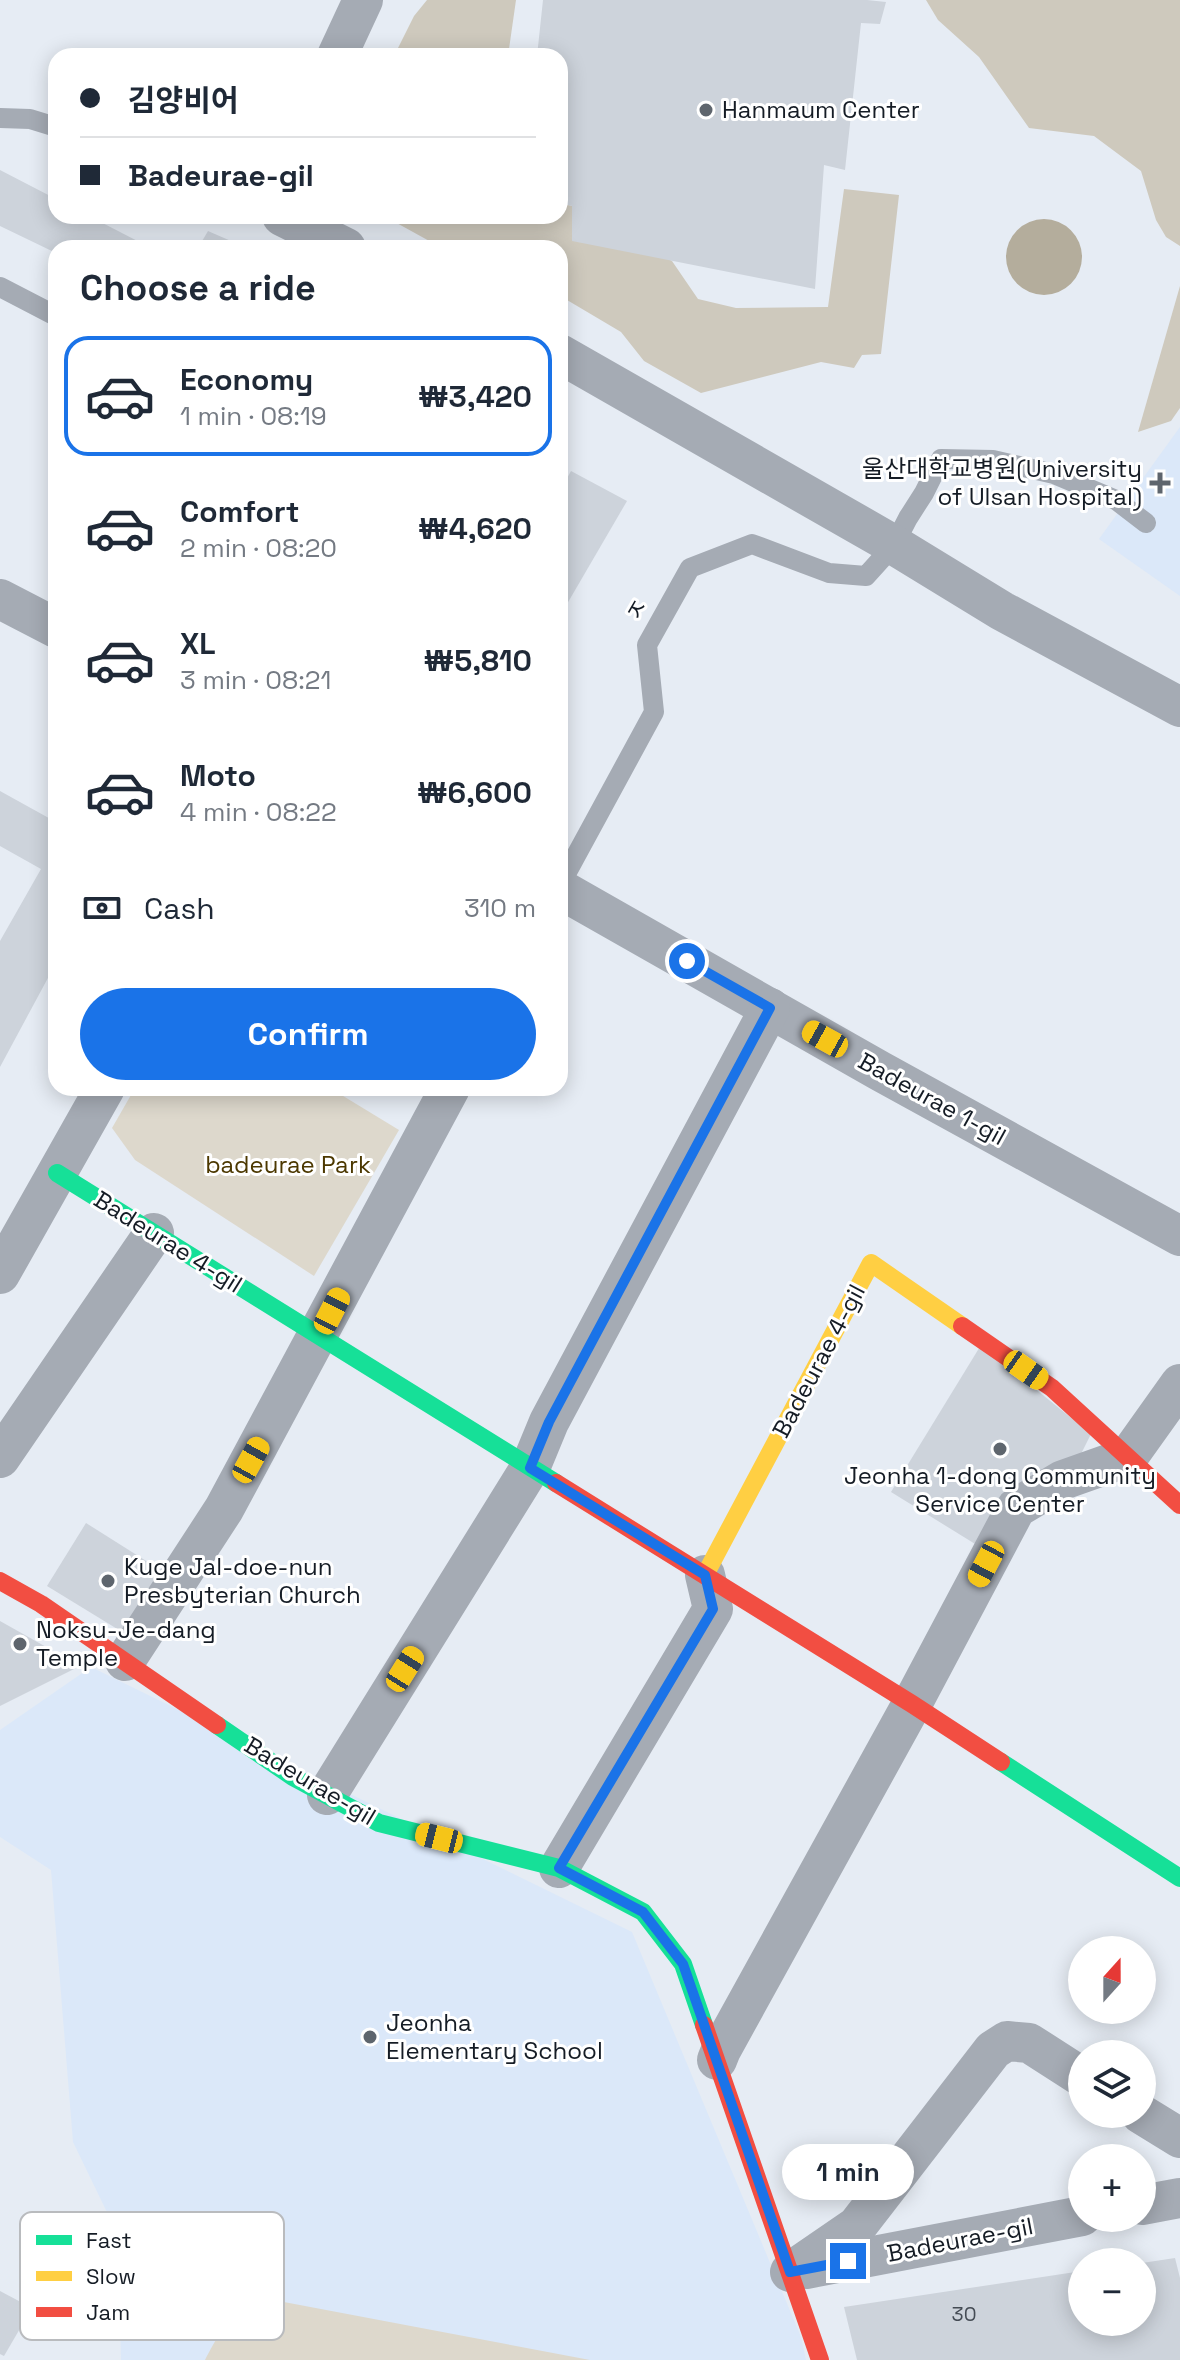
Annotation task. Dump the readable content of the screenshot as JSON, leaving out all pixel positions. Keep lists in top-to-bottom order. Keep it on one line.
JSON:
{"streets":{"street":["Badeurae 1-gil","Badeurae 4-gil","Badeurae-gil"],"lane":["ㅈ"]},"parks":["badeurae Park"],"places":{"other":["Hanmaum Center","Jeonha 1-dong Community Service Center","Kuge Jal-doe-nun Presbyterian Church","Noksu-Je-dang Temple","Jeonha Elementary School"],"health":["울산대학교병원(University of Ulsan Hospital)"]},"house_numbers":["30"],"legend":["Fast","Slow","Jam"],"north":"top","page":{"banner":["김양비어","Badeurae-gil"],"heading":"Choose a ride","list":[{"name":"Economy","note":"1 min · 08:19","value":"₩3,420"},{"name":"Comfort","note":"2 min · 08:20","value":"₩4,620"},{"name":"XL","note":"3 min · 08:21","value":"₩5,810"},{"name":"Moto","note":"4 min · 08:22","value":"₩6,600"}],"pay":["Cash","310 m"],"buttons":"Confirm","map_buttons":["+","−"],"bubble":"1 min"}}
